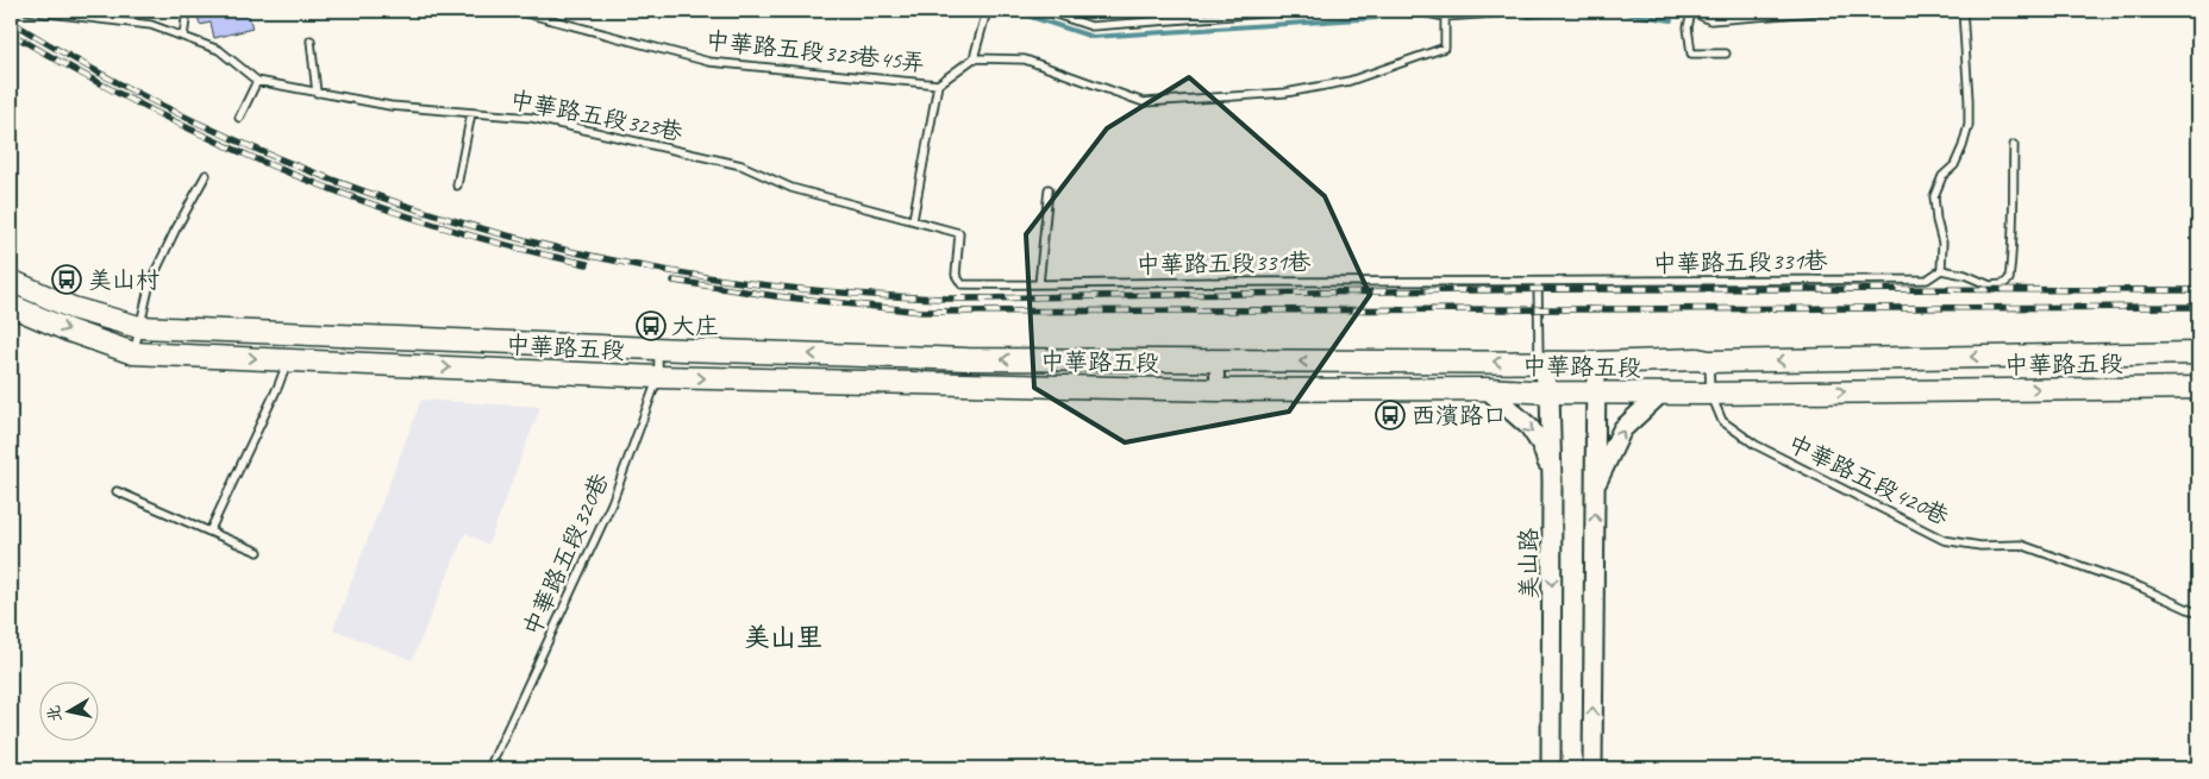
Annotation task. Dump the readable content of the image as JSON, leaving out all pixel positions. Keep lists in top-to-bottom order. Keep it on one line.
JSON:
{"streets":{"main road":["中華路五段"],"street":["美山路"],"lane":["中華路五段323巷45弄","中華路五段323巷","中華路五段331巷","中華路五段420巷","中華路五段320巷"]},"crossings":[["中華路五段323巷","中華路五段331巷"],["中華路五段","中華路五段420巷"],["中華路五段","中華路五段320巷"],["中華路五段","美山路"]],"districts":["美山里"],"places":{"bus stop":["美山村","大庄","西濱路口"]},"north":"left"}
